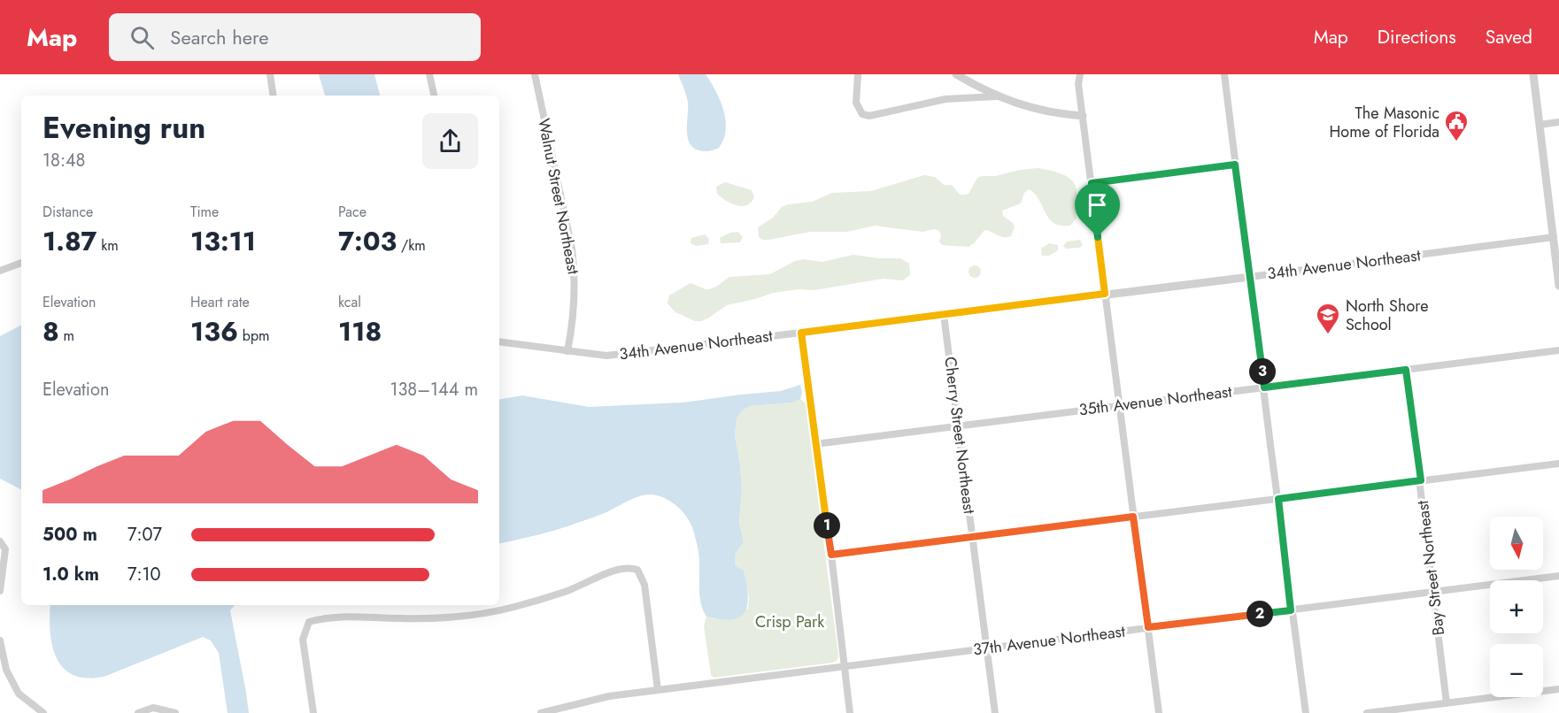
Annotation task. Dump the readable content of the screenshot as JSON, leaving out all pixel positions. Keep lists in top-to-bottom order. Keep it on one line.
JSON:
{"streets":{"street":["Walnut Street Northeast","34th Avenue Northeast","35th Avenue Northeast","Cherry Street Northeast","Bay Street Northeast","37th Avenue Northeast"]},"crossings":[["Walnut Street Northeast","34th Avenue Northeast"],["34th Avenue Northeast","Cherry Street Northeast"],["35th Avenue Northeast","Cherry Street Northeast"],["35th Avenue Northeast","Bay Street Northeast"],["Cherry Street Northeast","37th Avenue Northeast"],["Bay Street Northeast","37th Avenue Northeast"]],"parks":["Crisp Park"],"places":{"public building":["The Masonic Home of Florida"],"school or university":["North Shore School"]},"north":"bottom","page":{"header":"Map","search":"Search here","nav":["Map","Directions","Saved"],"heading":["Evening run","18:48"],"stats":[["Distance","1.87 km"],["Time","13:11"],["Pace","7:03 /km"],["Elevation","8 m"],["Heart rate","136 bpm"],["kcal","118"]],"pins":["3","1","2"],"chart":["Elevation","138–144 m"],"list":[{"name":"500 m","note":"7:07"},{"name":"1.0 km","note":"7:10"}],"map_buttons":["+","−"]}}
